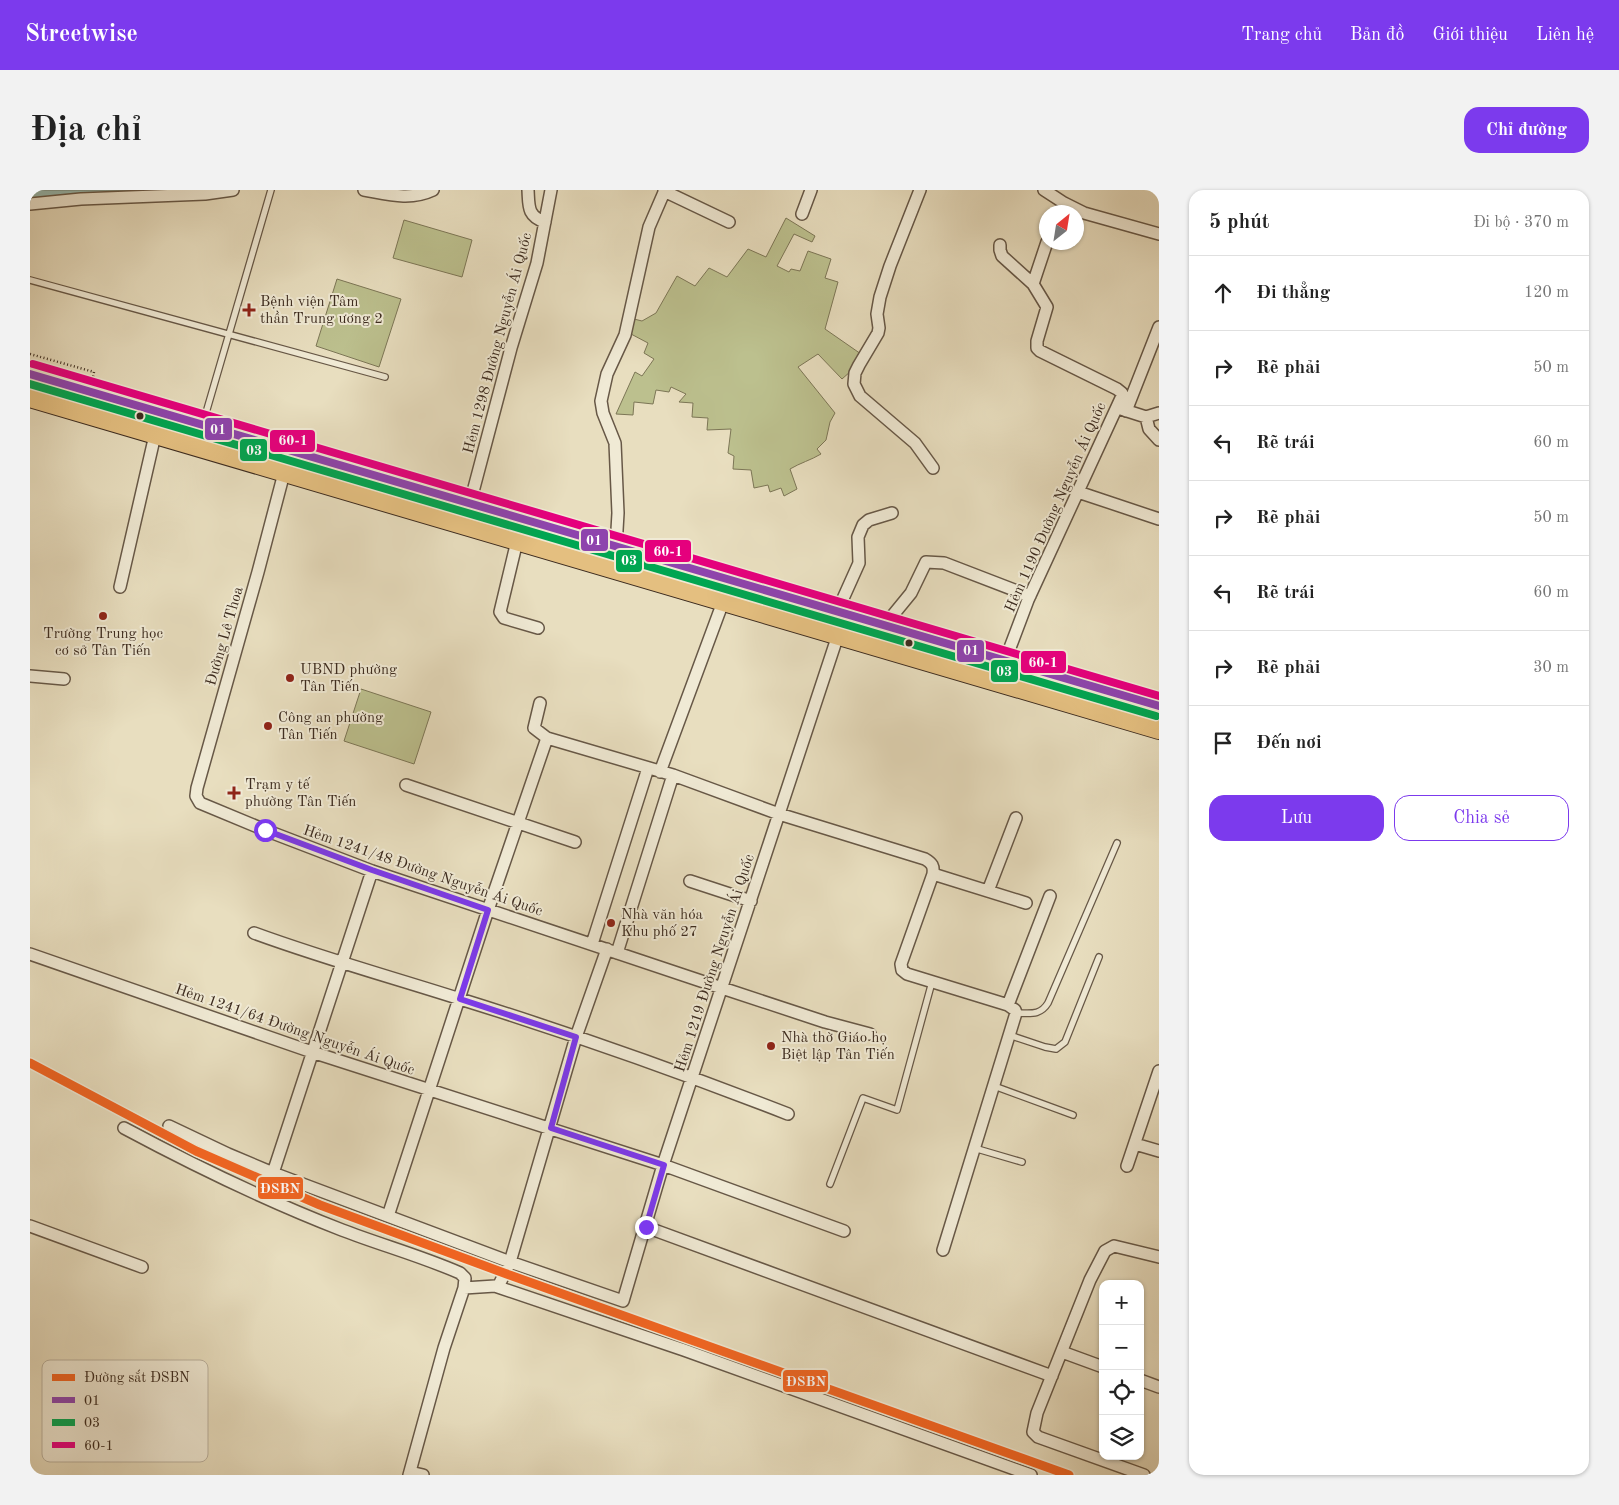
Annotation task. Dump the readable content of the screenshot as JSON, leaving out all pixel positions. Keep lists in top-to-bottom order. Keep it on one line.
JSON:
{"streets":{"street":["Hẻm 1298 Đường Nguyễn Ái Quốc","Hẻm 1190 Đường Nguyễn Ái Quốc","Đường Lê Thoa","Hẻm 1241/48 Đường Nguyễn Ái Quốc","Hẻm 1219 Đường Nguyễn Ái Quốc","Hẻm 1241/64 Đường Nguyễn Ái Quốc"]},"crossings":[["Đường Lê Thoa","Hẻm 1241/48 Đường Nguyễn Ái Quốc"],["Hẻm 1241/48 Đường Nguyễn Ái Quốc","Hẻm 1219 Đường Nguyễn Ái Quốc"],["Hẻm 1219 Đường Nguyễn Ái Quốc","Hẻm 1241/64 Đường Nguyễn Ái Quốc"]],"places":{"health":["Bệnh viện Tâm thần Trung ương 2","Trạm y tế phường Tân Tiến"],"other":["Trường Trung học cơ sở Tân Tiến","UBND phường Tân Tiến","Công an phường Tân Tiến","Nhà văn hóa Khu phố 27","Nhà thờ Giáo họ Biệt lập Tân Tiến"]},"lines":["transit line 60-1","transit line 01","transit line 03","rail line ĐSBN"],"legend":["Đường sắt ĐSBN","01","03","60-1"],"north":"top right","page":{"header":"Streetwise","nav":["Trang chủ","Bản đồ","Giới thiệu","Liên hệ"],"buttons":["Chỉ đường",["Lưu","Chia sẻ"]],"title":"Địa chỉ","heading":["5 phút","Đi bộ · 370 m"],"list":[["Đi thẳng","120 m"],["Rẽ phải","50 m"],["Rẽ trái","60 m"],["Rẽ phải","50 m"],["Rẽ trái","60 m"],["Rẽ phải","30 m"],"Đến nơi"],"map_buttons":["+","−"]}}
